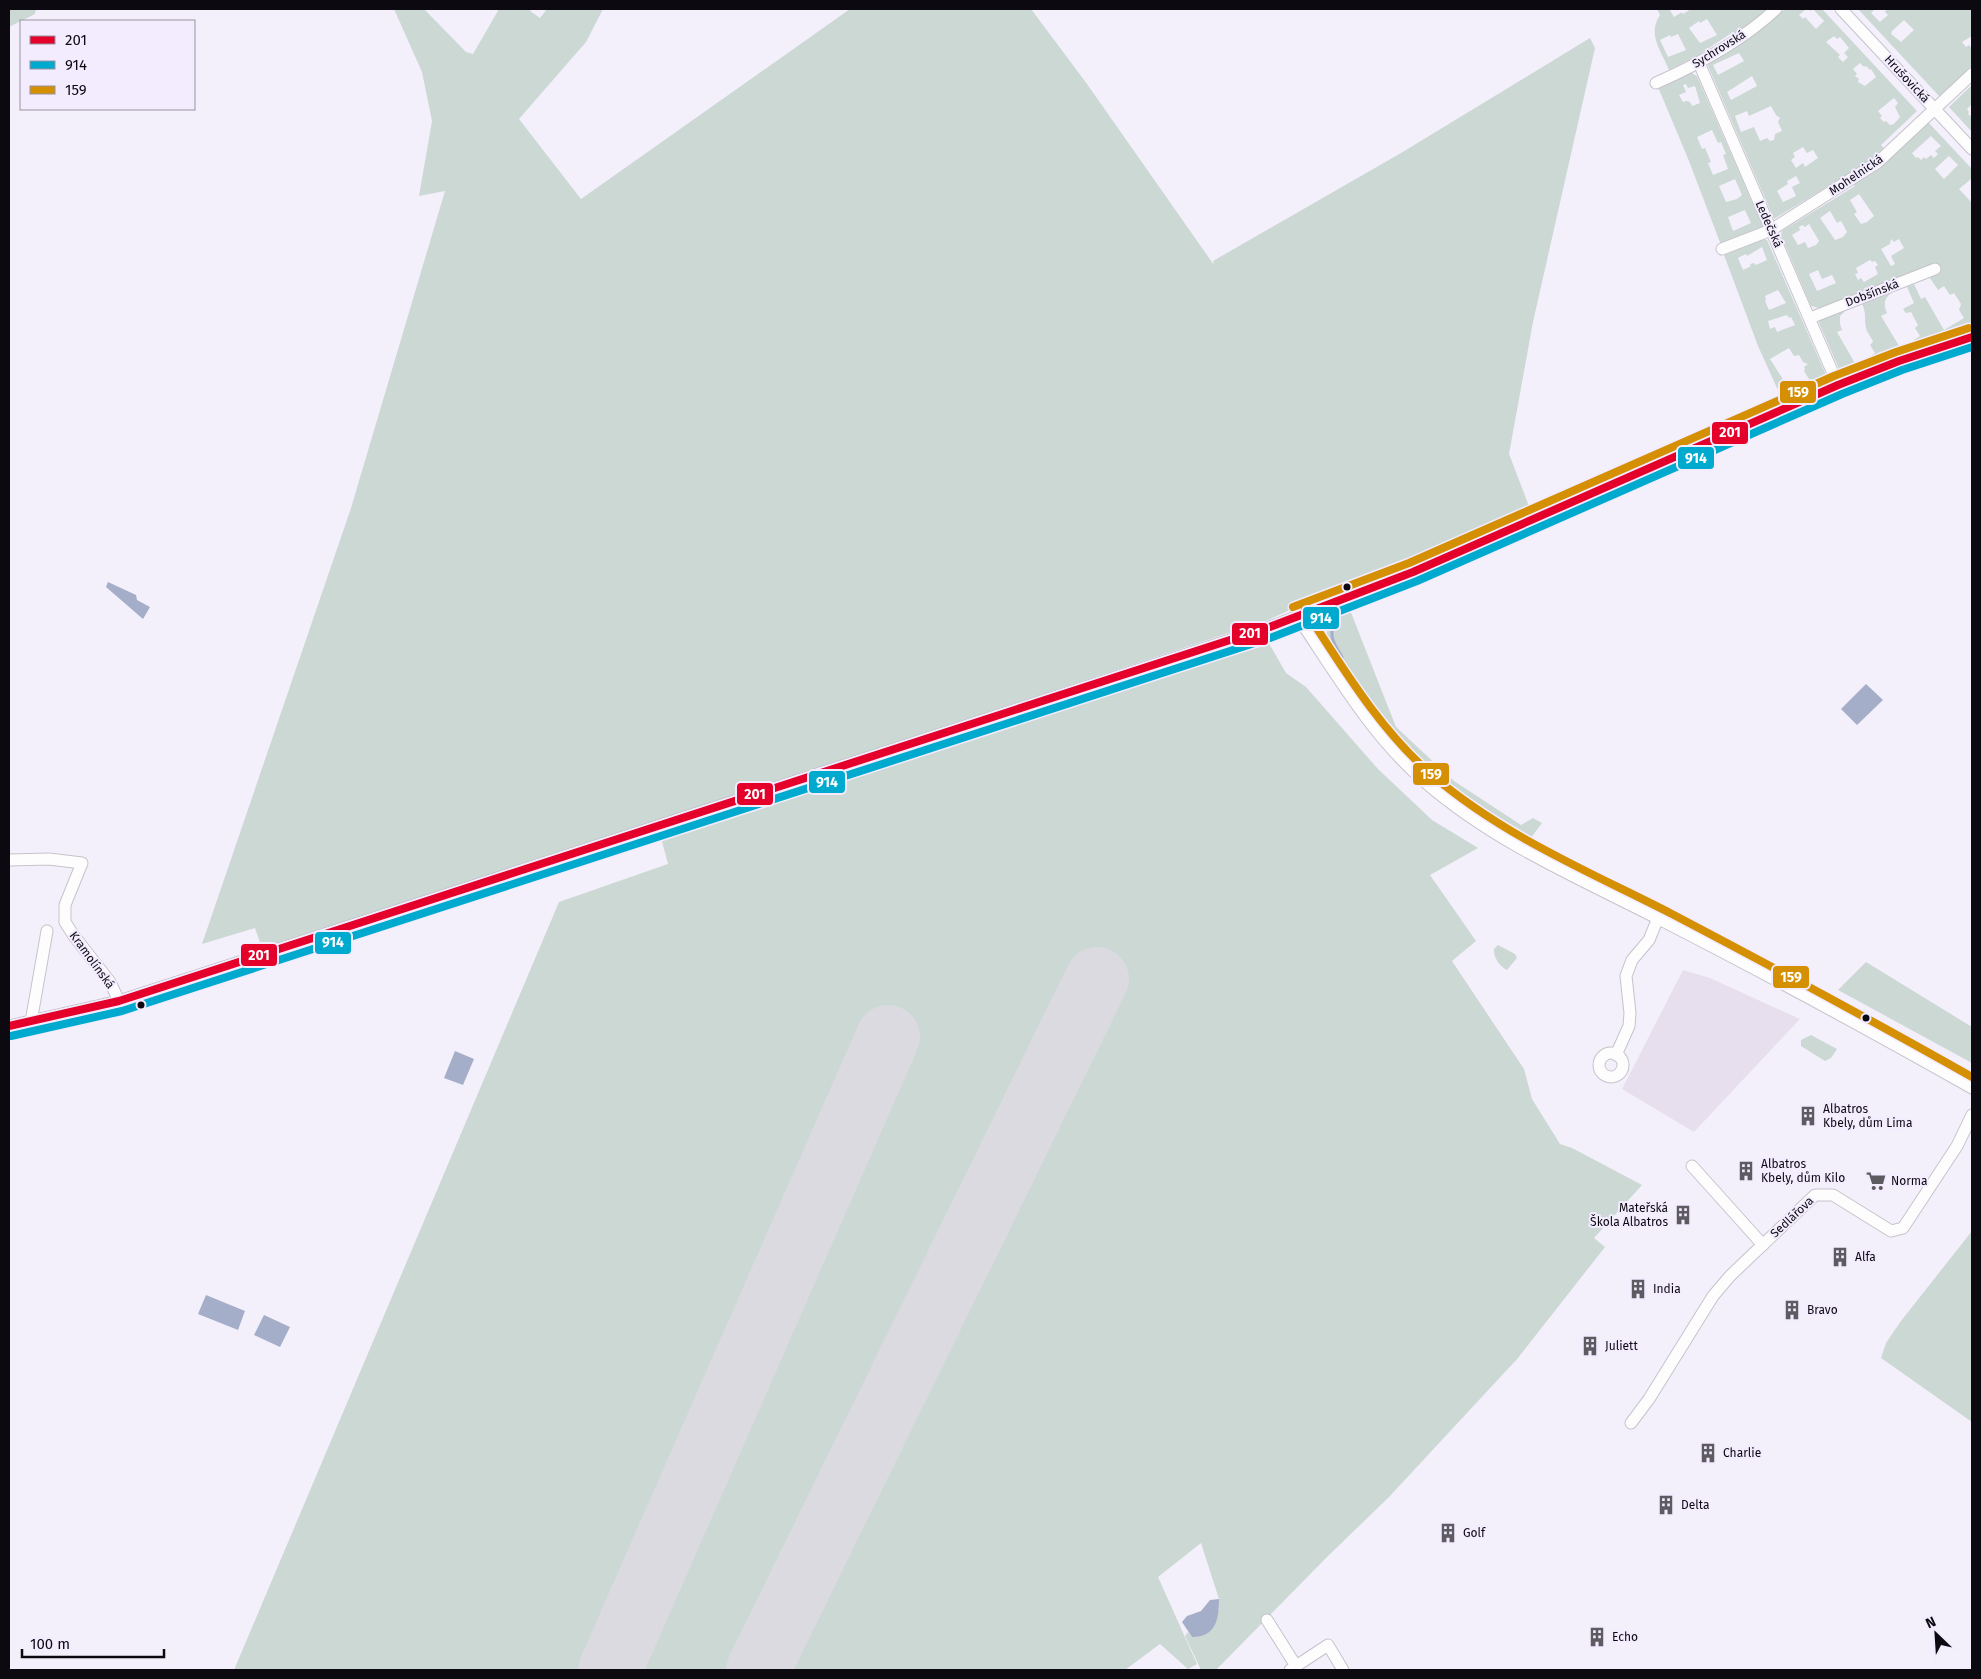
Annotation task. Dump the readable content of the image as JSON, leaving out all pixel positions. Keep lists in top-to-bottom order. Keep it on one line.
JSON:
{"streets":{"street":["Sychrovská","Hrušovická","Mohelnická","Ledečská","Dobšínská","Kramolínská","Sedlářova"]},"crossings":[["Sychrovská","Ledečská"],["Hrušovická","Mohelnická"],["Mohelnická","Ledečská"],["Ledečská","Dobšínská"]],"places":{"building":["Albatros Kbely, dům Lima","Albatros Kbely, dům Kilo","Mateřská Škola Albatros","Alfa","India","Bravo","Juliett","Charlie","Delta","Golf","Echo"],"supermarket":["Norma"]},"lines":["transit line 159","transit line 201","transit line 914"],"legend":["201","914","159"],"scale_bar":"100 m","north":"top left"}
